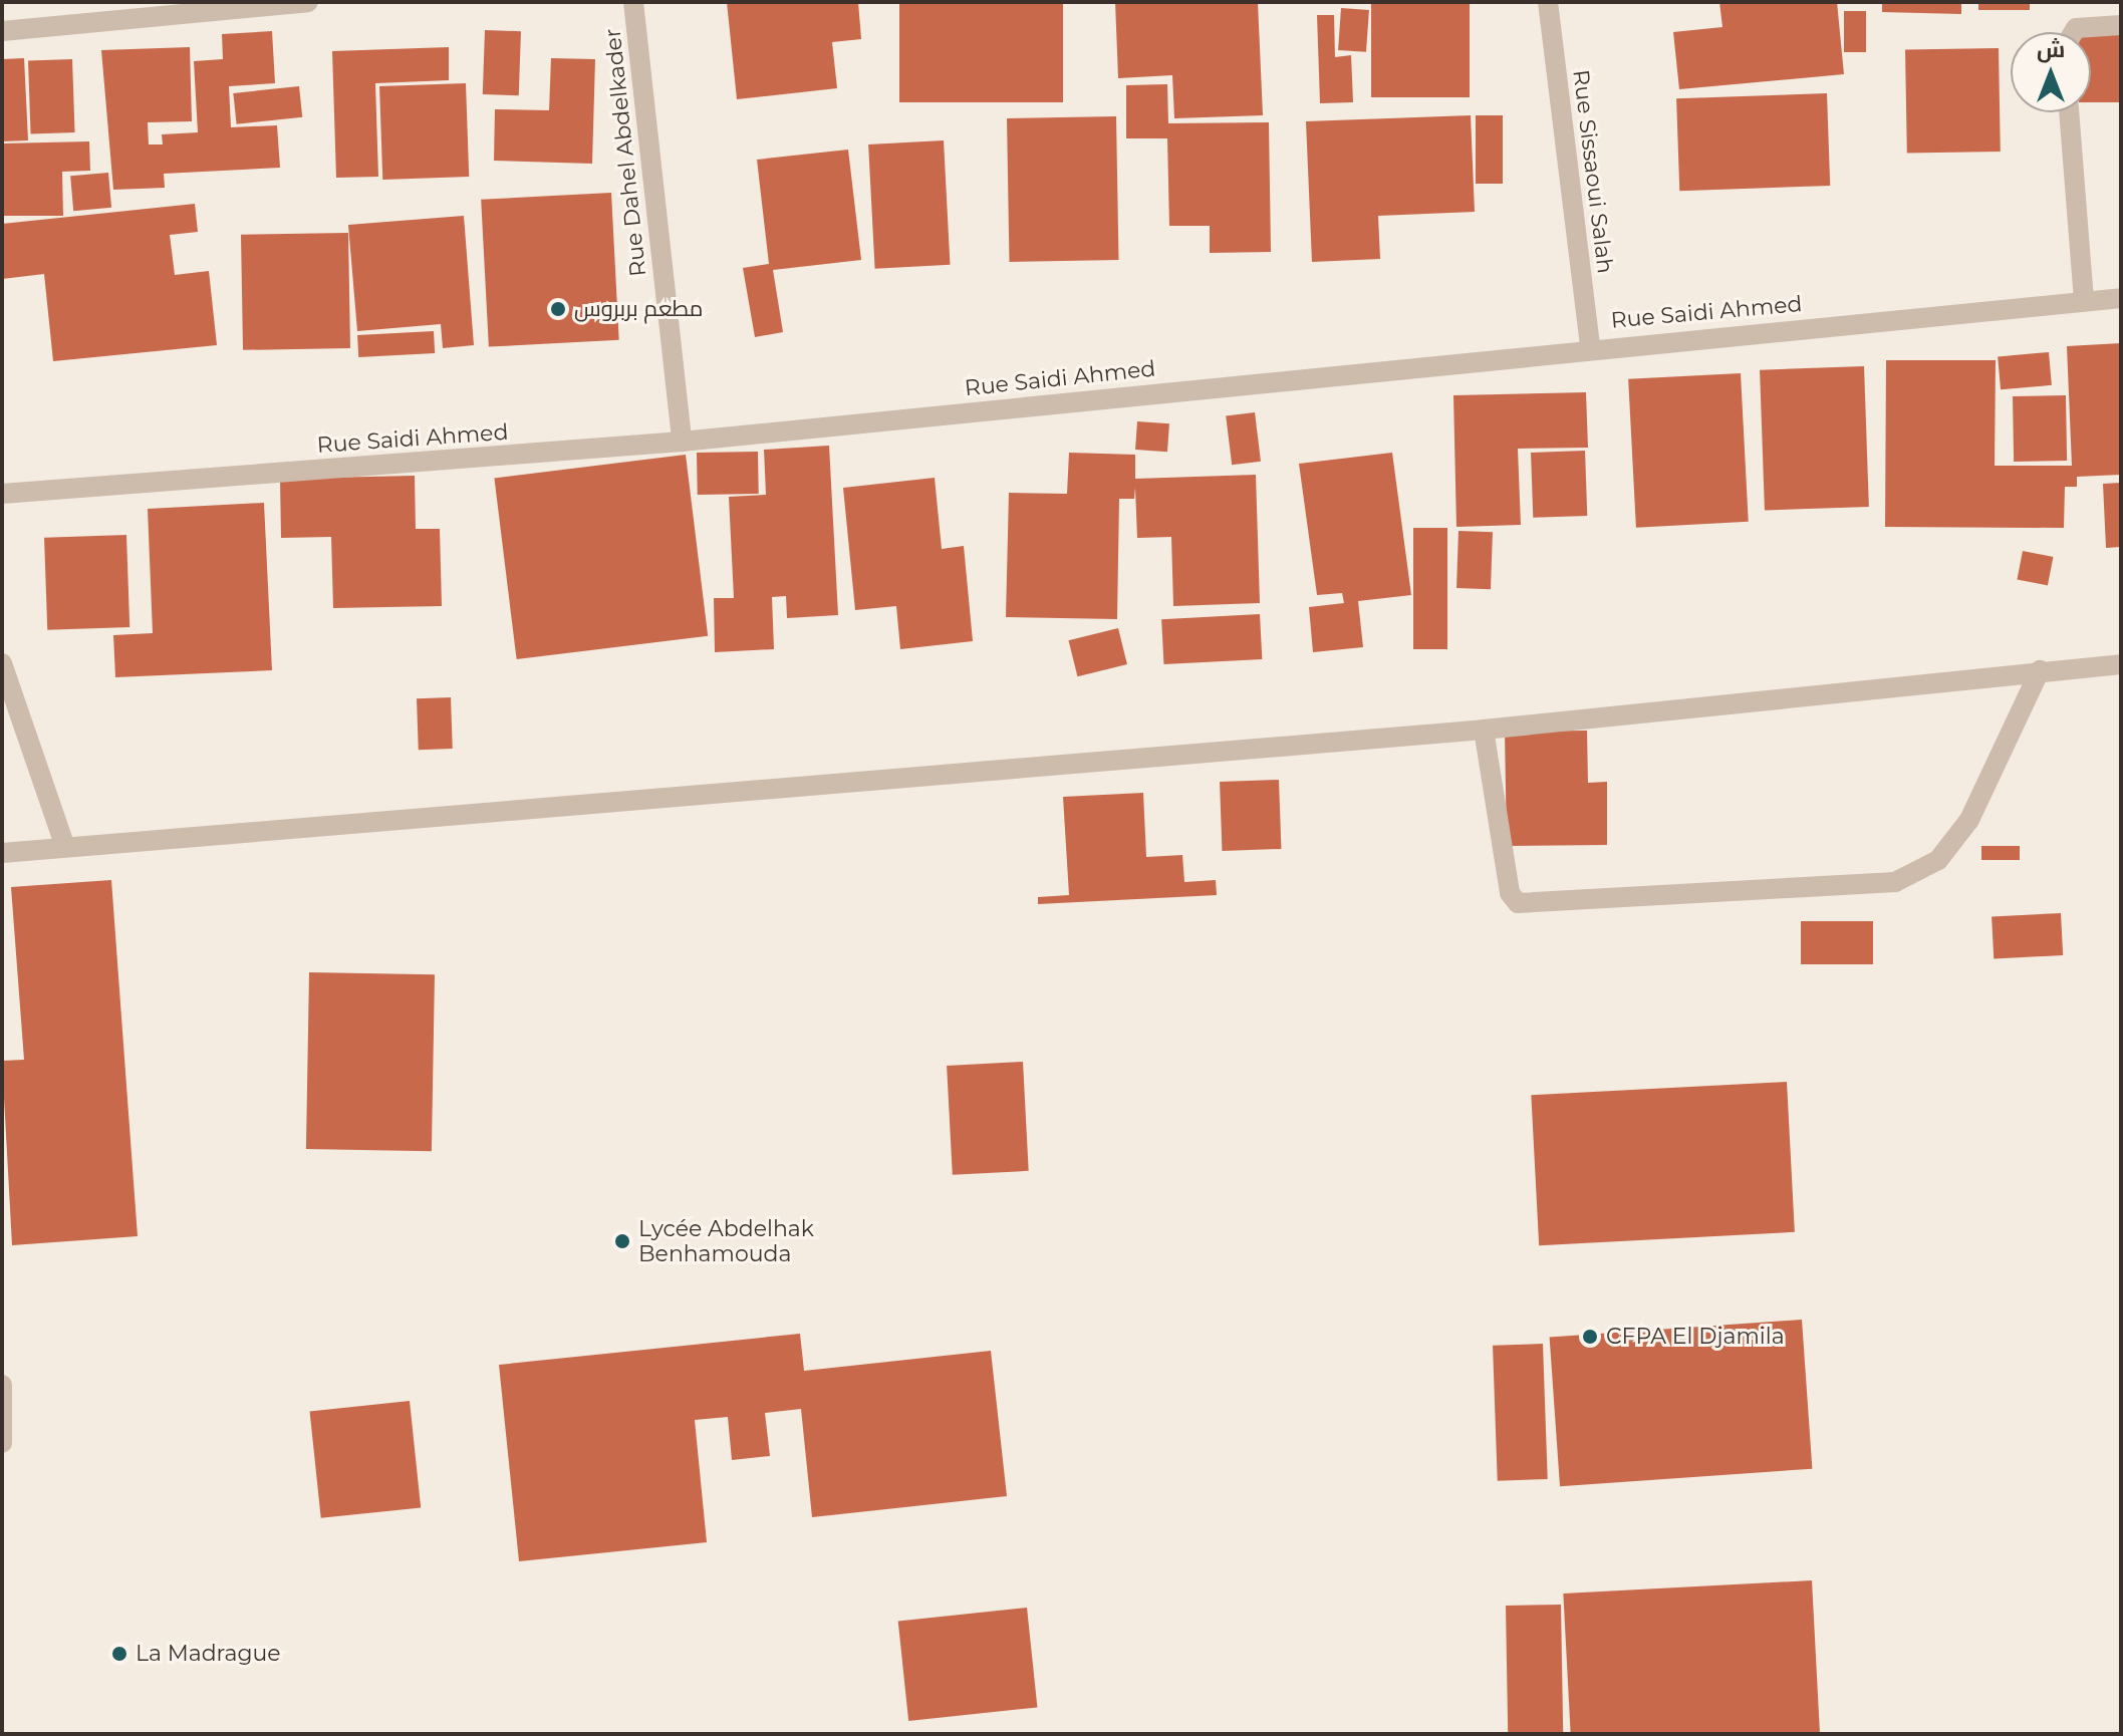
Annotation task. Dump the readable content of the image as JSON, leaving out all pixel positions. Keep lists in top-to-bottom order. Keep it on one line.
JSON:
{"streets":{"street":["Rue Dahel Abdelkader","Rue Sissaoui Salah","Rue Saidi Ahmed"]},"crossings":[["Rue Dahel Abdelkader","Rue Saidi Ahmed"],["Rue Sissaoui Salah","Rue Saidi Ahmed"]],"places":["مطعم بربروس","Lycée Abdelhak Benhamouda","CFPA El Djamila","La Madrague"],"north":"top"}
